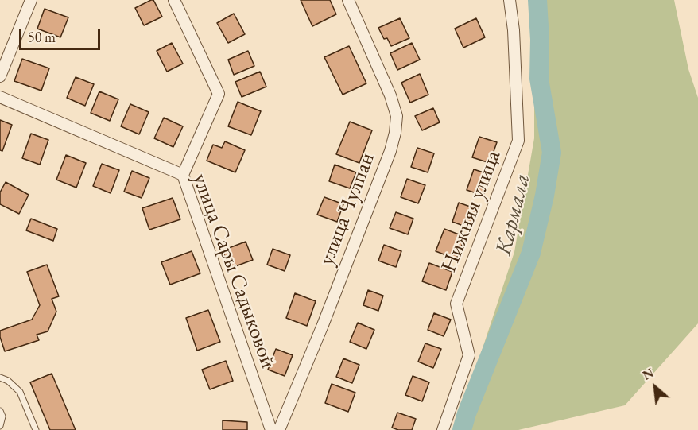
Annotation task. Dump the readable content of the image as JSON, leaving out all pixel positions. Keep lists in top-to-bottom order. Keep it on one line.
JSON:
{"streets":{"street":["улица Чулпан","Нижняя улица","улица Сары Садыковой"]},"water":["Кармала"],"scale_bar":"50 m","north":"top left"}
